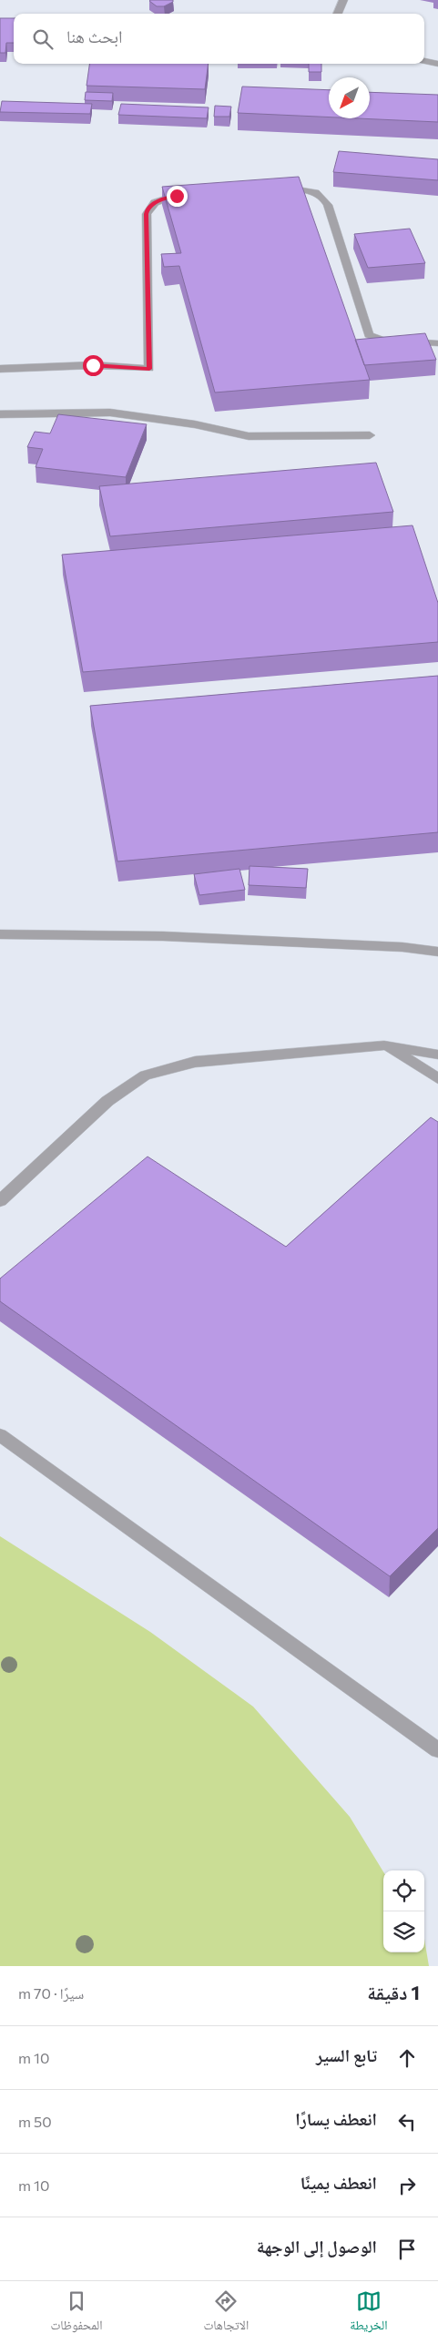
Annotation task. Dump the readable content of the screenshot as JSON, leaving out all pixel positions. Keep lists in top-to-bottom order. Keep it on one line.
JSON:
{"north":"bottom left","page":{"search":"ابحث هنا","heading":["1 دقيقة","سيرًا · 70 m"],"list":[["تابع السير","10 m"],["انعطف يسارًا","50 m"],["انعطف يمينًا","10 m"],"الوصول إلى الوجهة"],"nav":["الخريطة","الاتجاهات","المحفوظات"]}}
